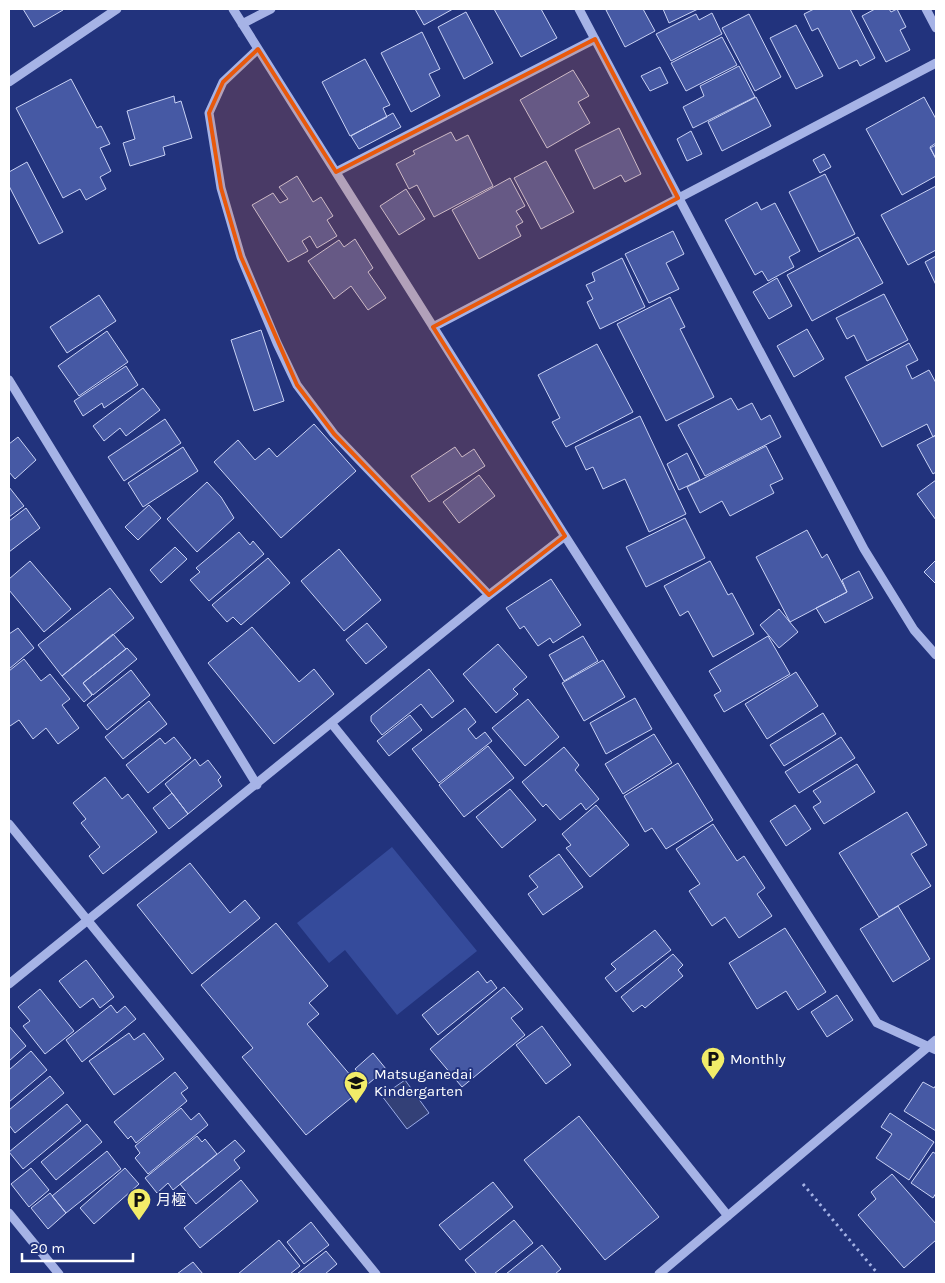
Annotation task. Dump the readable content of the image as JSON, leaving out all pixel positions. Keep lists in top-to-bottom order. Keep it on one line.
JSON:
{"places":{"parking":["Monthly","月極"],"school or university":["Matsuganedai Kindergarten"]},"scale_bar":"20 m"}
